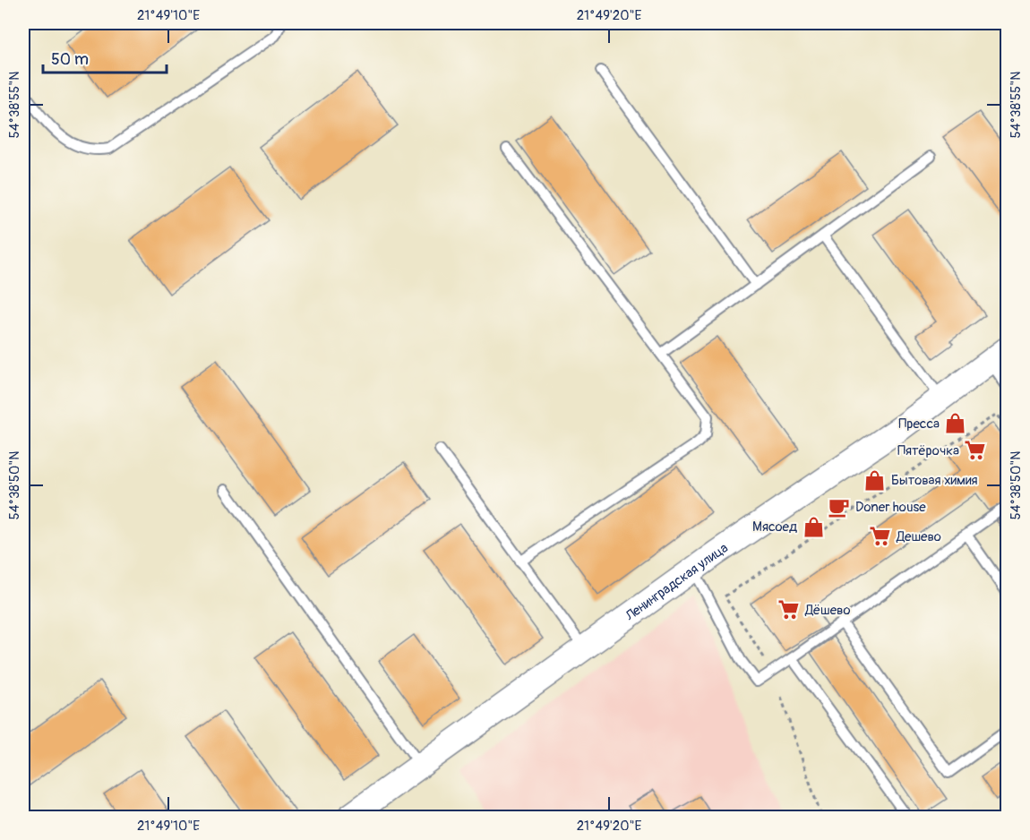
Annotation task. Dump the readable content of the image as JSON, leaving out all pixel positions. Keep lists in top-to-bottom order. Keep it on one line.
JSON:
{"streets":{"street":["Ленинградская улица"]},"places":{"shop":["Пресса","Бытовая химия","Мясоед"],"supermarket":["Пятёрочка","Дешево","Дёшево"],"cafe":["Doner house"]},"scale_bar":"50 m","coordinates":["21°49'10\"E","21°49'20\"E","54°38'55\"N","54°38'50\"N"]}
